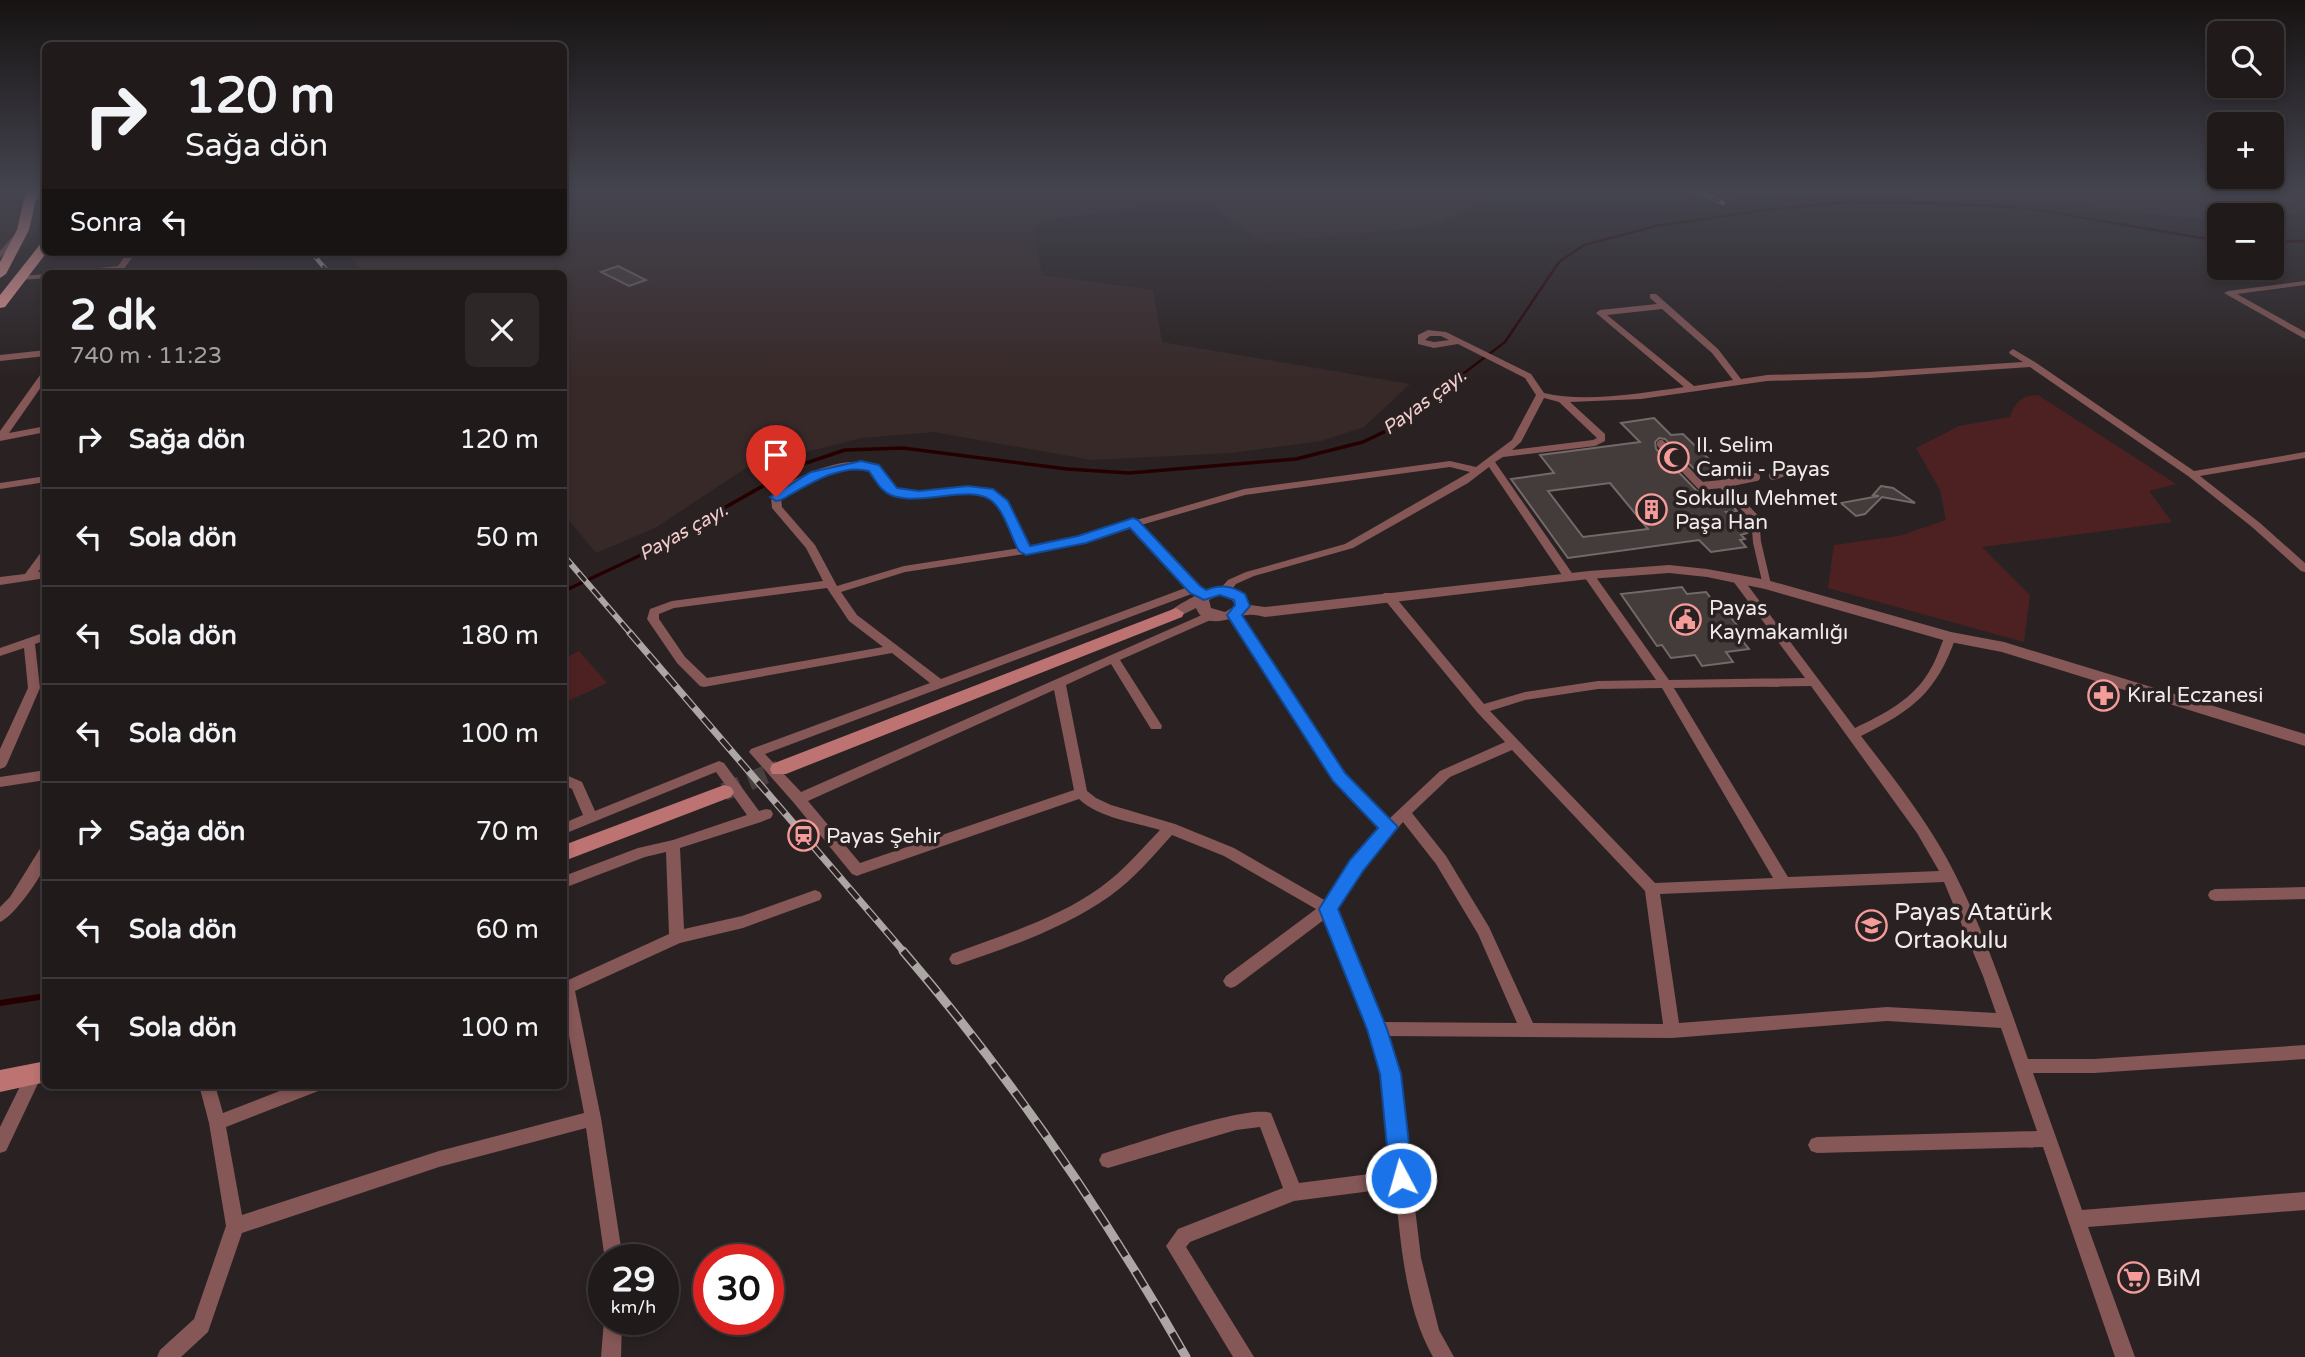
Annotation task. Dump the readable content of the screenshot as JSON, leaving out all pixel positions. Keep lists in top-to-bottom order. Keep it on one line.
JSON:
{"water":["Payas çayı."],"places":{"mosque":["II. Selim Camii - Payas"],"building":["Sokullu Mehmet Paşa Han"],"public building":["Payas Kaymakamlığı"],"pharmacy":["Kıral Eczanesi"],"station":["Payas Şehi̇r"],"school or university":["Payas Atatürk Ortaokulu"],"supermarket":["BiM"]},"page":{"map_buttons":["+","−"],"turn":["120 m","Sağa dön"],"then":"Sonra","heading":["2 dk","740 m · 11:23"],"list":[{"name":"Sağa dön","value":"120 m"},{"name":"Sola dön","value":"50 m"},{"name":"Sola dön","value":"180 m"},{"name":"Sola dön","value":"100 m"},{"name":"Sağa dön","value":"70 m"},{"name":"Sola dön","value":"60 m"},{"name":"Sola dön","value":"100 m"}],"speed":"29 km/h","limit":"30"}}
